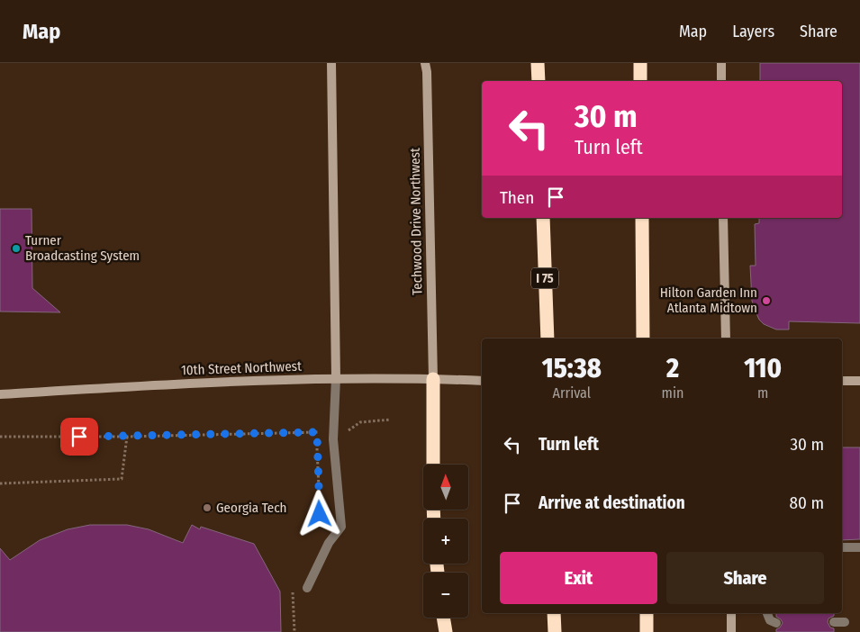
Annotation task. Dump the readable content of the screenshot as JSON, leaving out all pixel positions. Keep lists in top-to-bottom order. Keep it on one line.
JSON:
{"streets":{"highway":["I 75"],"street":["Techwood Drive Northwest","10th Street Northwest"]},"crossings":[["Techwood Drive Northwest","10th Street Northwest"]],"places":["Turner Broadcasting System","Hilton Garden Inn Atlanta Midtown","Georgia Tech"],"north":"top","page":{"header":"Map","nav":["Map","Layers","Share"],"turn":["30 m","Turn left"],"then":"Then","eta":["15:38","Arrival","2","min","110","m"],"list":[{"name":"Turn left","value":"30 m"},{"name":"Arrive at destination","value":"80 m"}],"map_buttons":["+","−"],"buttons":["Exit","Share"]}}
